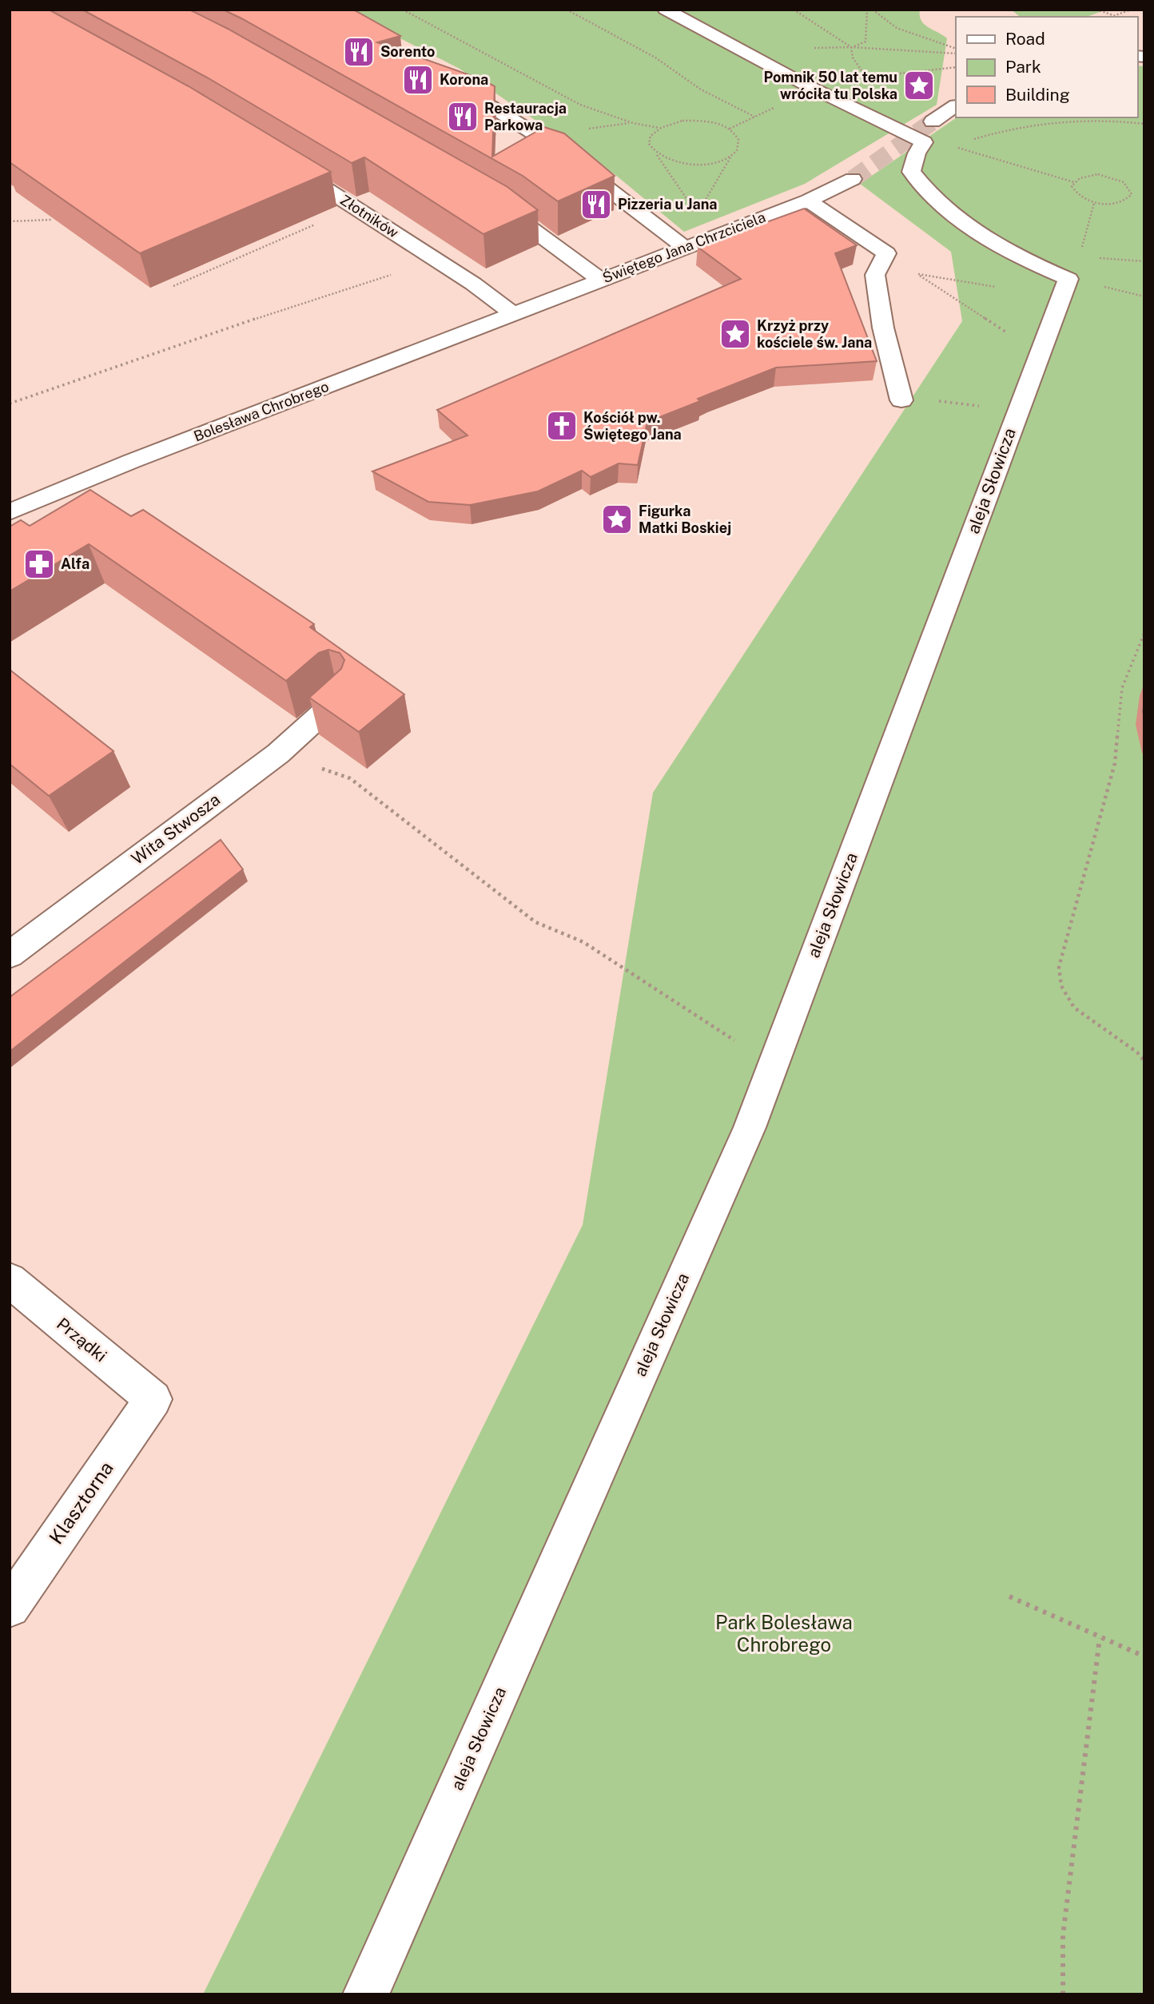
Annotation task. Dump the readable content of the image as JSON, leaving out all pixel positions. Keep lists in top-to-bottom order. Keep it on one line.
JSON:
{"streets":{"street":["Złotników","Świętego Jana Chrzciciela","Bolesława Chrobrego","aleja Słowicza","Wita Stwosza","Prządki","Klasztorna"]},"crossings":[["Złotników","Świętego Jana Chrzciciela"],["Złotników","Bolesława Chrobrego"],["Świętego Jana Chrzciciela","Bolesława Chrobrego"],["Prządki","Klasztorna"]],"parks":["Park Bolesława Chrobrego"],"places":{"restaurant":["Sorento","Korona","Restauracja Parkowa","Pizzeria u Jana"],"place":["Pomnik 50 lat temu wróciła tu Polska","Krzyż przy kościele św. Jana","Figurka Matki Boskiej"],"church":["Kościół pw. Świętego Jana"],"pharmacy":["Alfa"]},"legend":["Road","Park","Building"]}
